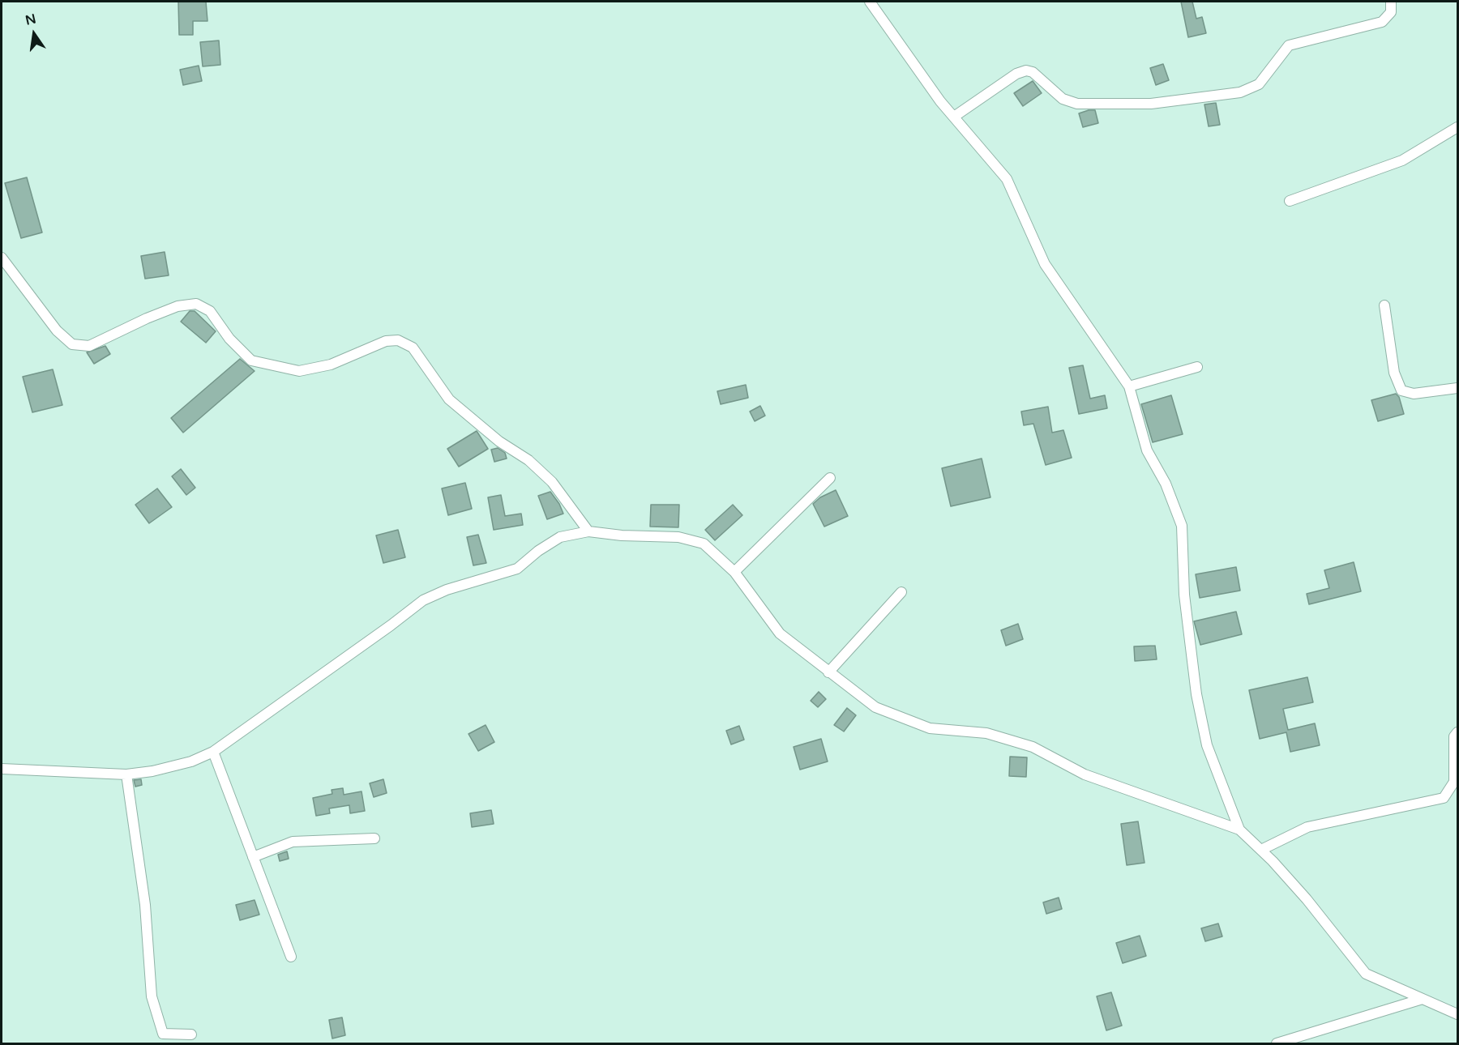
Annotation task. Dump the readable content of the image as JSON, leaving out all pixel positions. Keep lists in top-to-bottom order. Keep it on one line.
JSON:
{"north":"top"}
